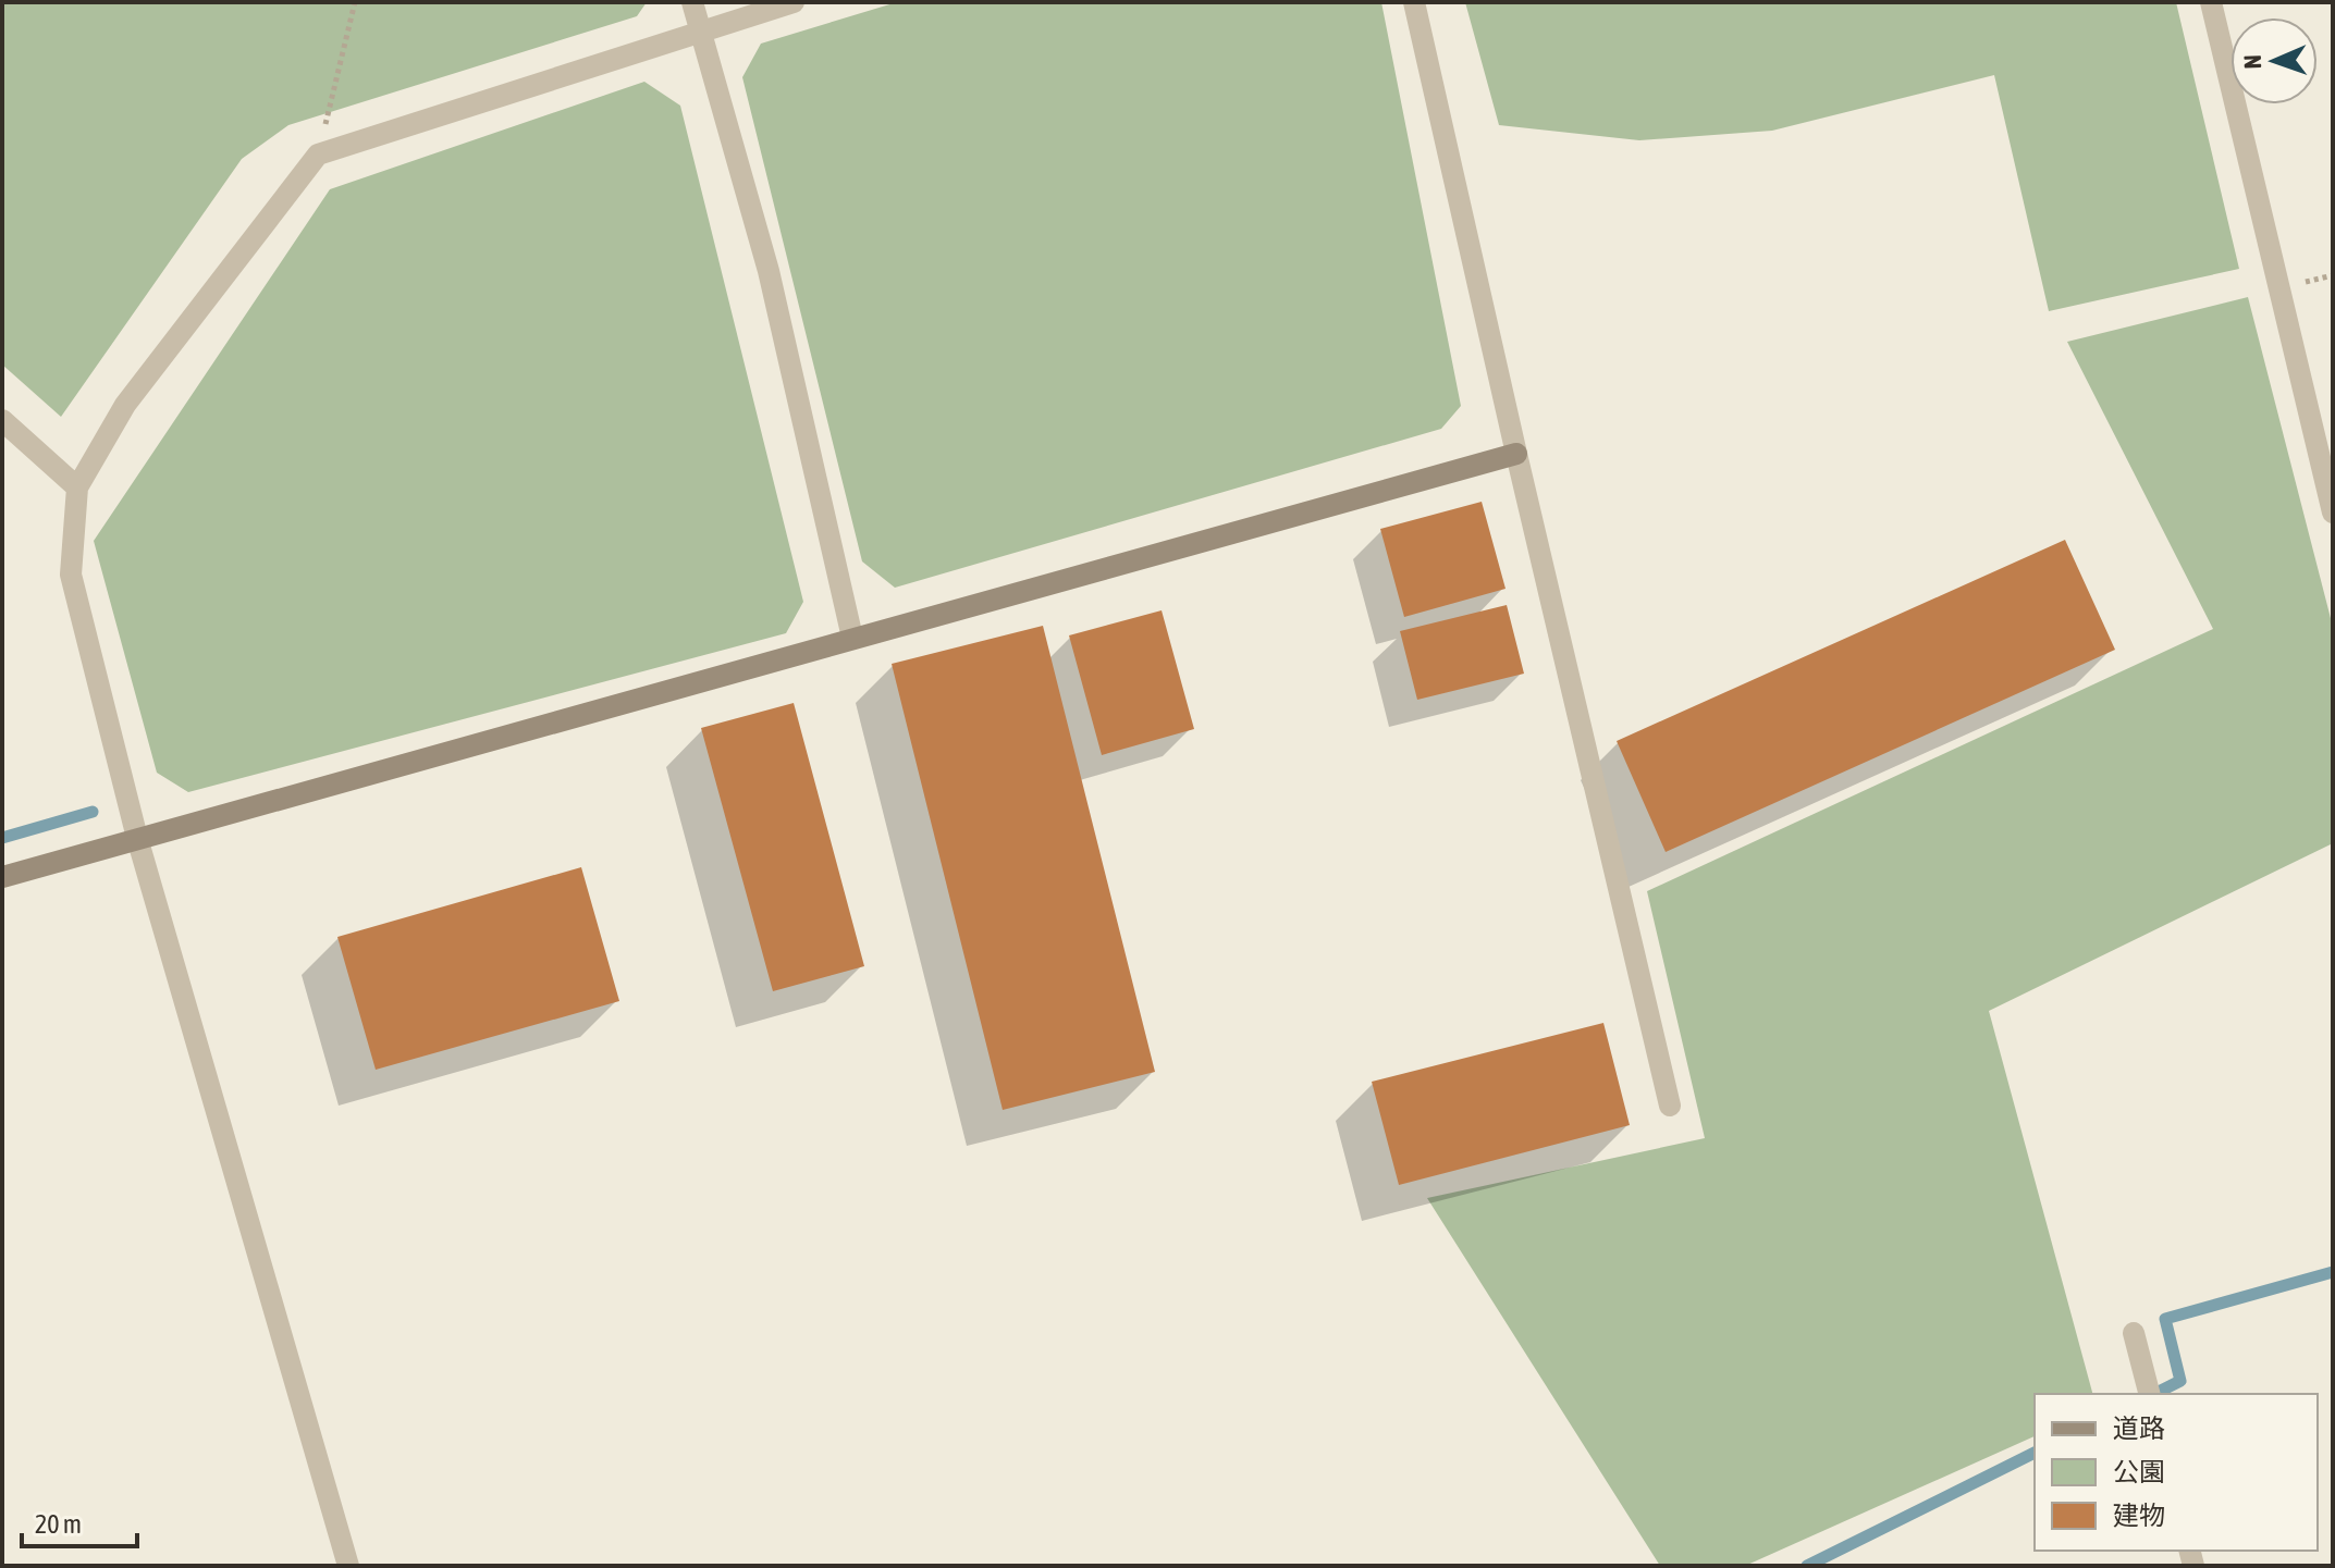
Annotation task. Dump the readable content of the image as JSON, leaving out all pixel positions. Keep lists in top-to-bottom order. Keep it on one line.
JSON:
{"legend":["道路","公園","建物"],"scale_bar":"20 m","north":"left"}
